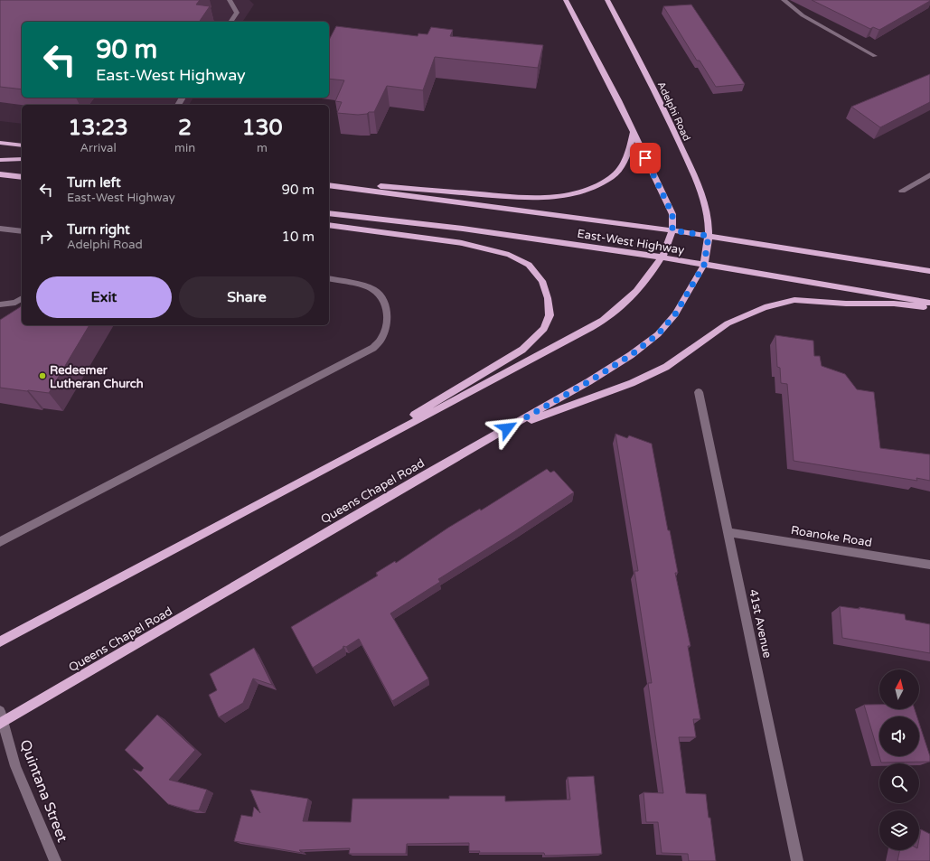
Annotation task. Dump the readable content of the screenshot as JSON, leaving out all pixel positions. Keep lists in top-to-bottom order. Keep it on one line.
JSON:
{"streets":{"main road":["Adelphi Road","East-West Highway","Queens Chapel Road"],"street":["Roanoke Road","41st Avenue","Quintana Street"]},"crossings":[["Adelphi Road","East-West Highway"],["Adelphi Road","Queens Chapel Road"],["East-West Highway","Queens Chapel Road"],["Queens Chapel Road","Quintana Street"],["Roanoke Road","41st Avenue"]],"places":["Redeemer Lutheran Church"],"north":"top","page":{"turn":["90 m","East-West Highway"],"eta":["13:23","Arrival","2","min","130","m"],"list":[{"name":"Turn left","note":"East-West Highway","value":"90 m"},{"name":"Turn right","note":"Adelphi Road","value":"10 m"}],"buttons":["Exit","Share"]}}
